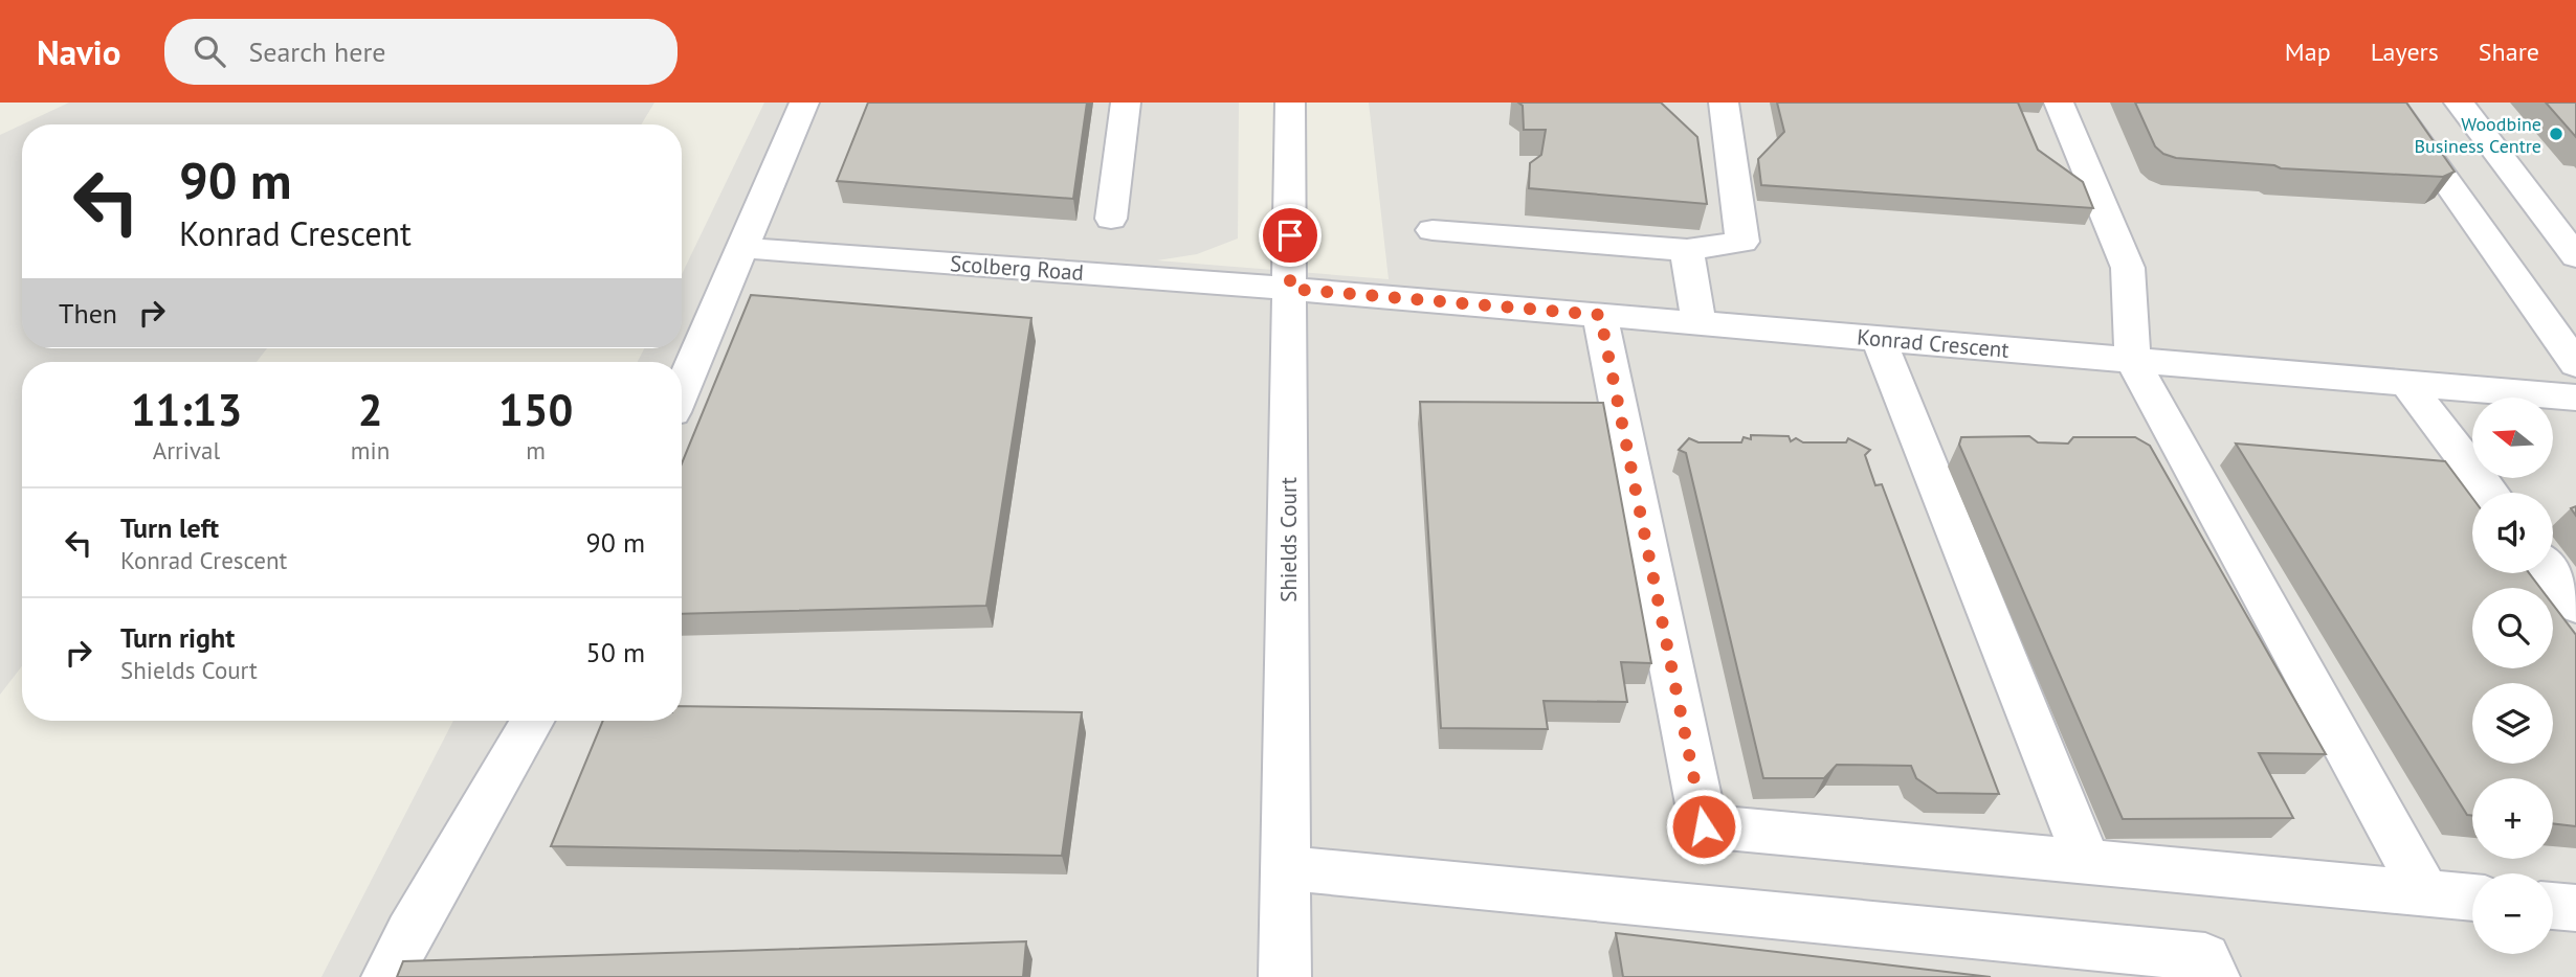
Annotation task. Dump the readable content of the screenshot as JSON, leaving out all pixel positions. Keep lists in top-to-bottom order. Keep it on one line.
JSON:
{"streets":{"street":["Scolberg Road","Konrad Crescent","Shields Court"]},"crossings":[["Scolberg Road","Konrad Crescent"],["Scolberg Road","Shields Court"],["Konrad Crescent","Shields Court"]],"places":["Woodbine Business Centre"],"north":"left","page":{"header":"Navio","search":"Search here","nav":["Map","Layers","Share"],"turn":["90 m","Konrad Crescent"],"then":"Then","eta":["11:13","Arrival","2","min","150","m"],"map_buttons":["+","−"],"list":[{"name":"Turn left","note":"Konrad Crescent","value":"90 m"},{"name":"Turn right","note":"Shields Court","value":"50 m"}]}}
